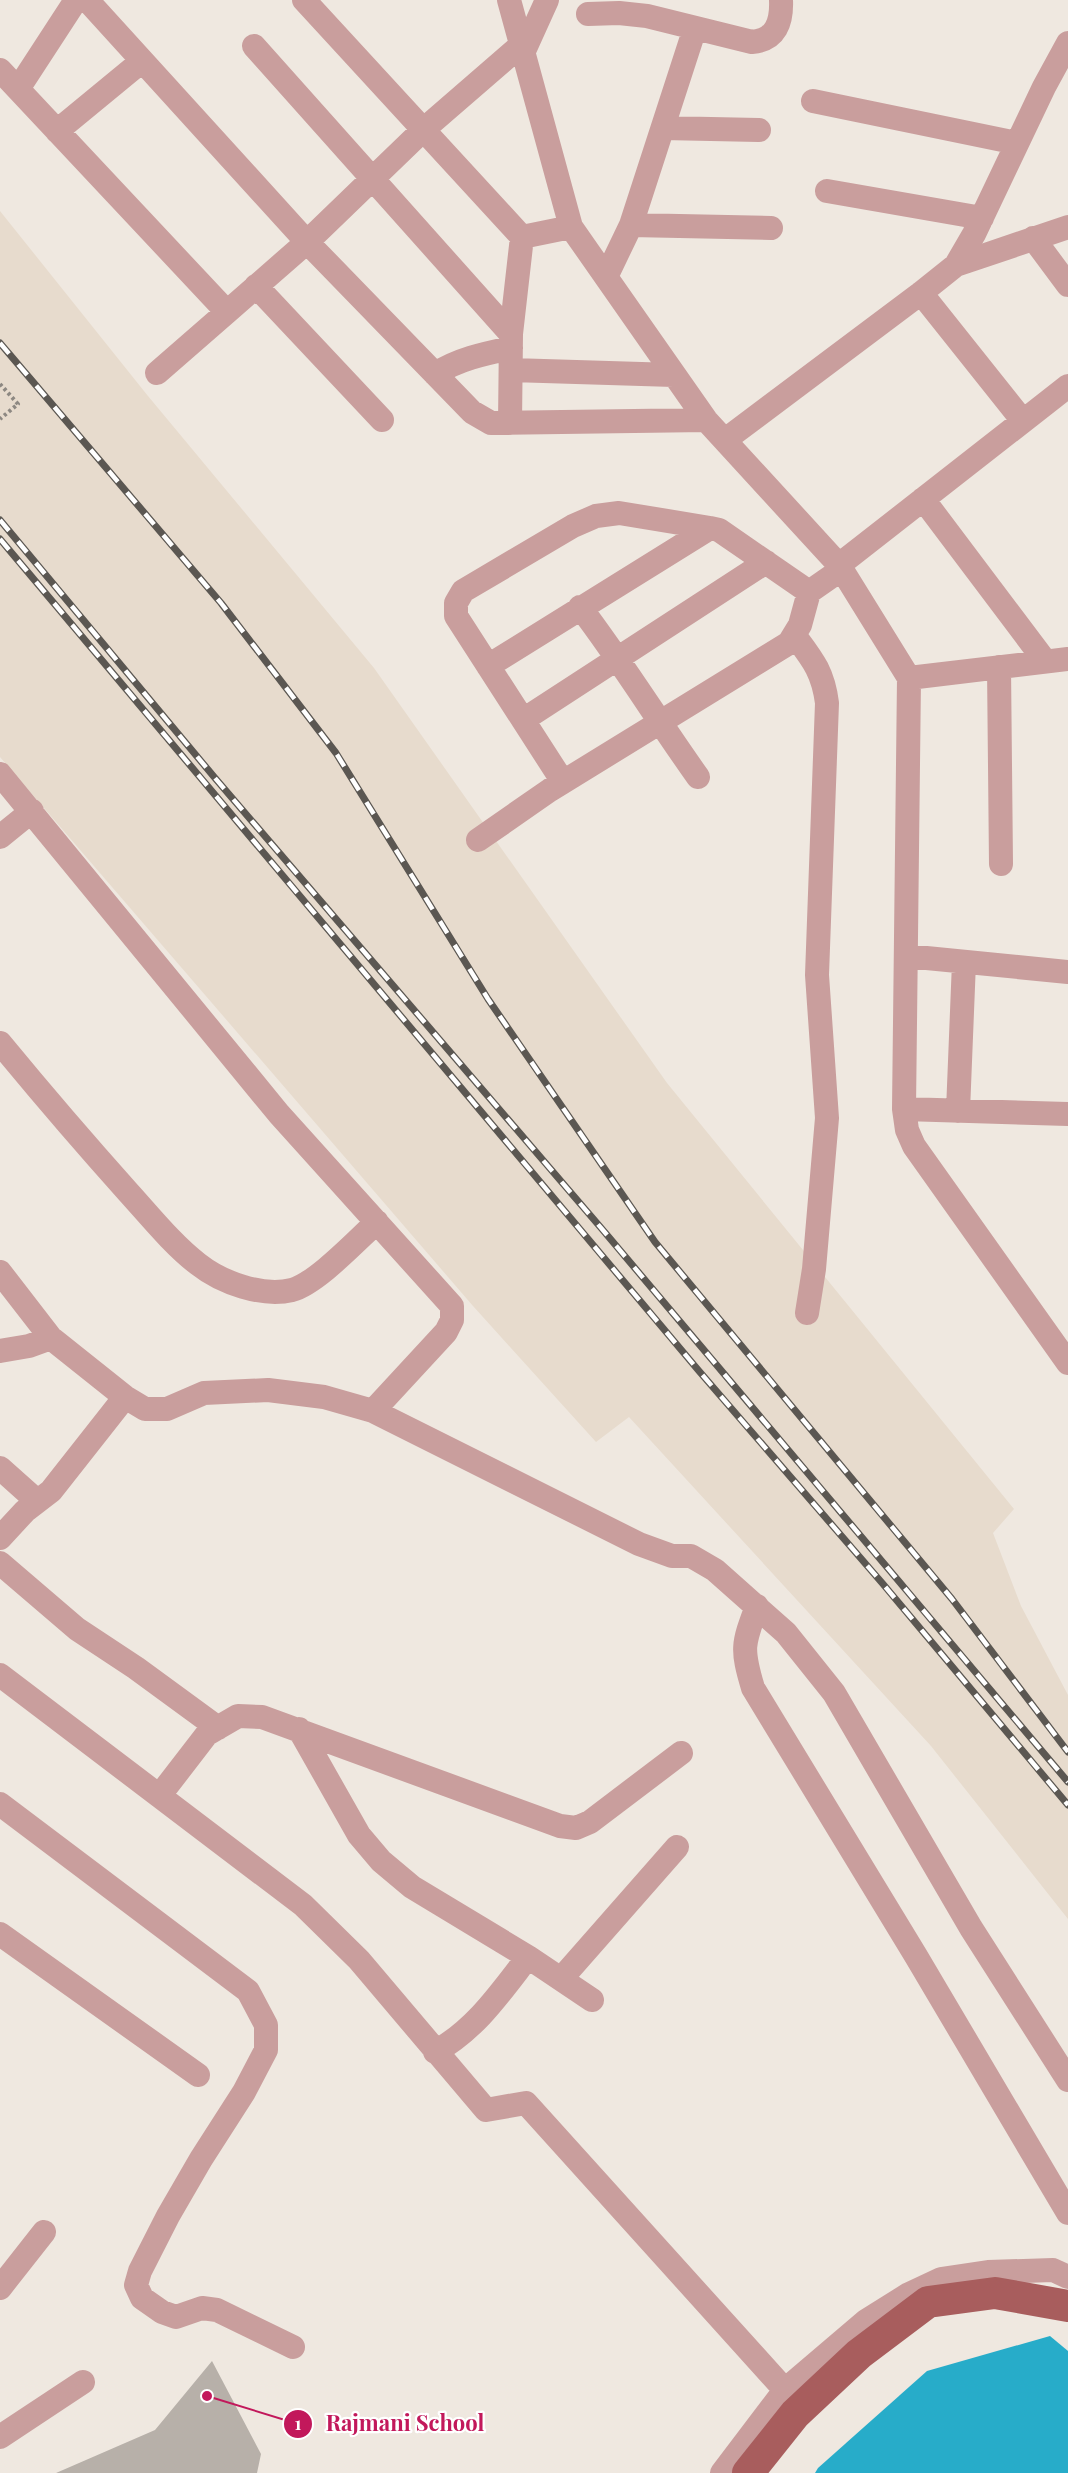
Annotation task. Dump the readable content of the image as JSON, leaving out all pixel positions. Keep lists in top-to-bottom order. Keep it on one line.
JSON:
{"places":["Rajmani School"]}
